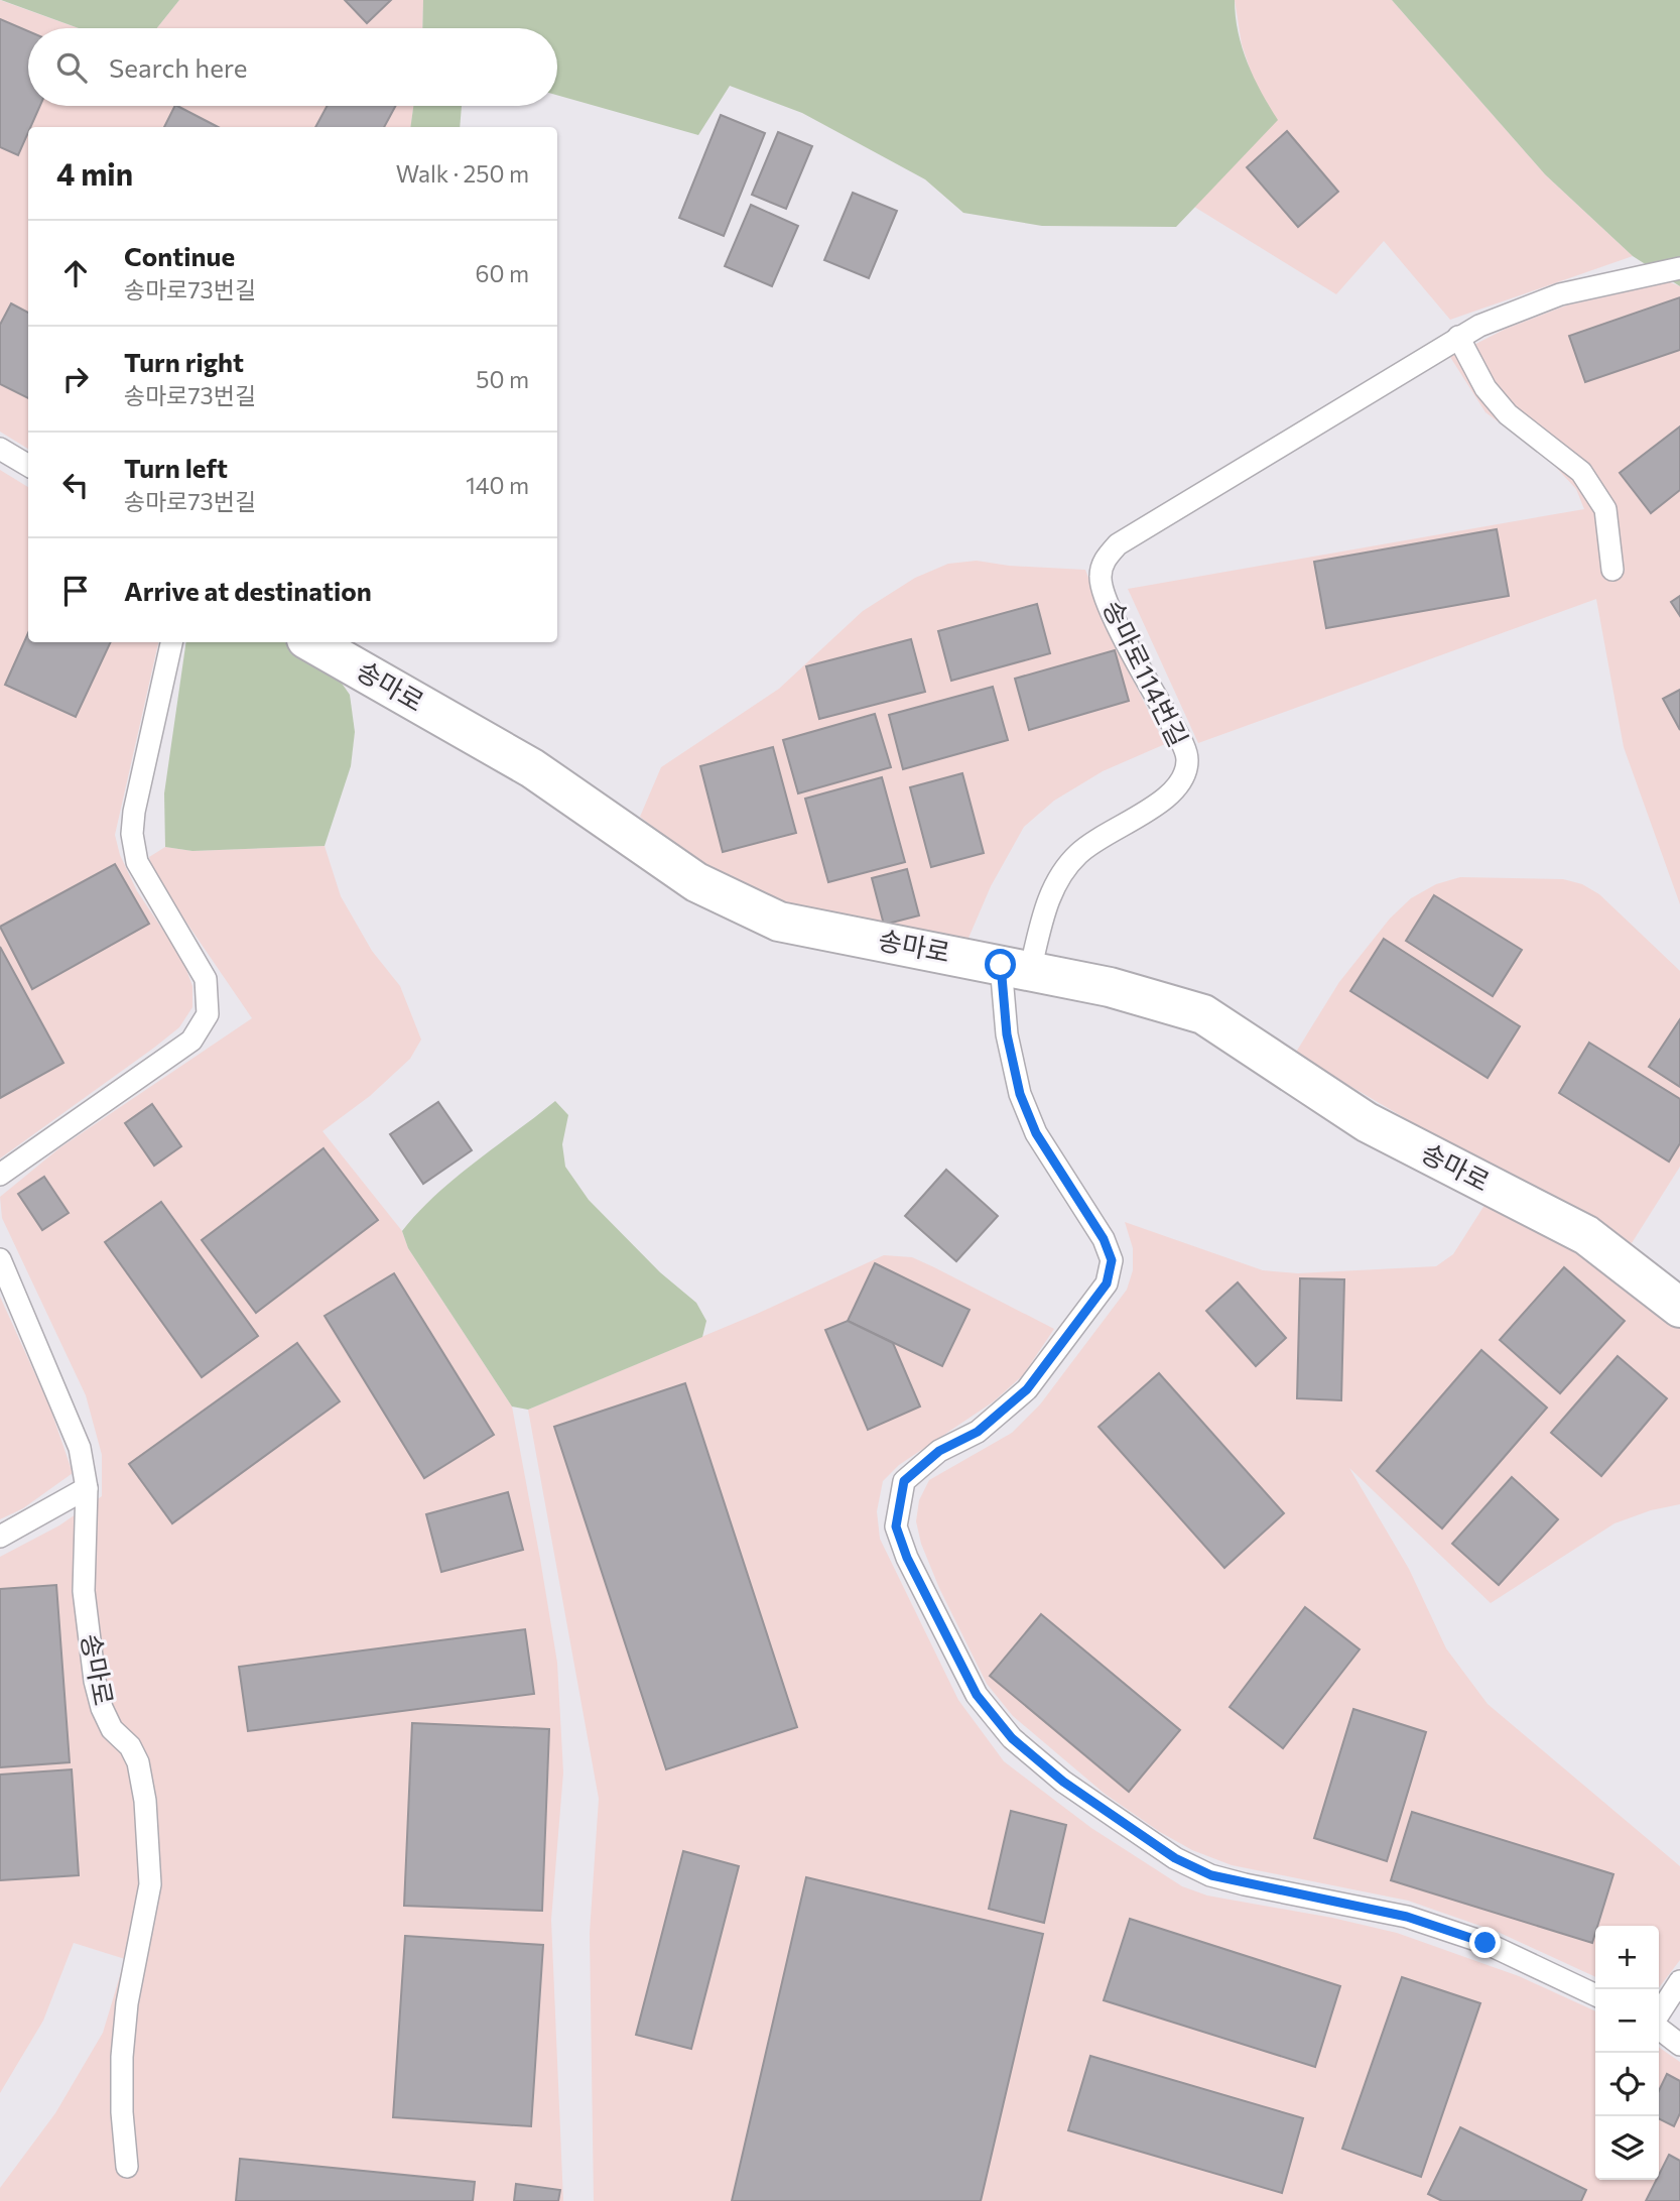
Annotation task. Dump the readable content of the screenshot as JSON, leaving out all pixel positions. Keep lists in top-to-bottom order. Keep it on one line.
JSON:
{"streets":{"street":["송마로"],"lane":["송마로114번길"]},"crossings":[["송마로114번길","송마로"]],"page":{"search":"Search here","heading":["4 min","Walk · 250 m"],"list":[["Continue","송마로73번길","60 m"],["Turn right","송마로73번길","50 m"],["Turn left","송마로73번길","140 m"],"Arrive at destination"],"map_buttons":["+","−"]}}
